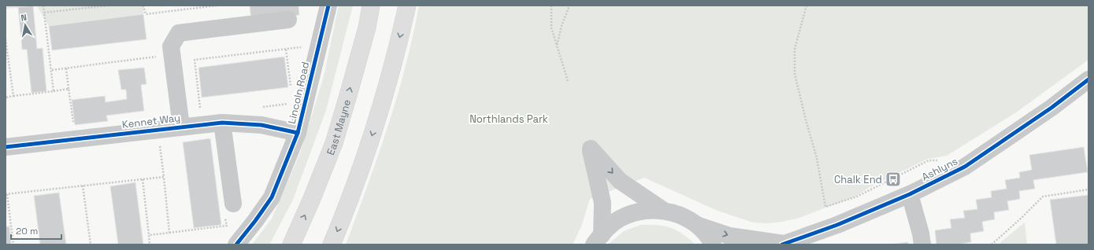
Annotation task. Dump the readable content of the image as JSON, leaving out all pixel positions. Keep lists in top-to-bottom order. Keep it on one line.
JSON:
{"streets":{"main road":["East Mayne"],"street":["Lincoln Road","Kennet Way","Ashlyns"]},"crossings":[["Lincoln Road","Kennet Way"]],"parks":["Northlands Park"],"places":{"bus stop":["Chalk End"]},"scale_bar":"20 m","north":"top"}
